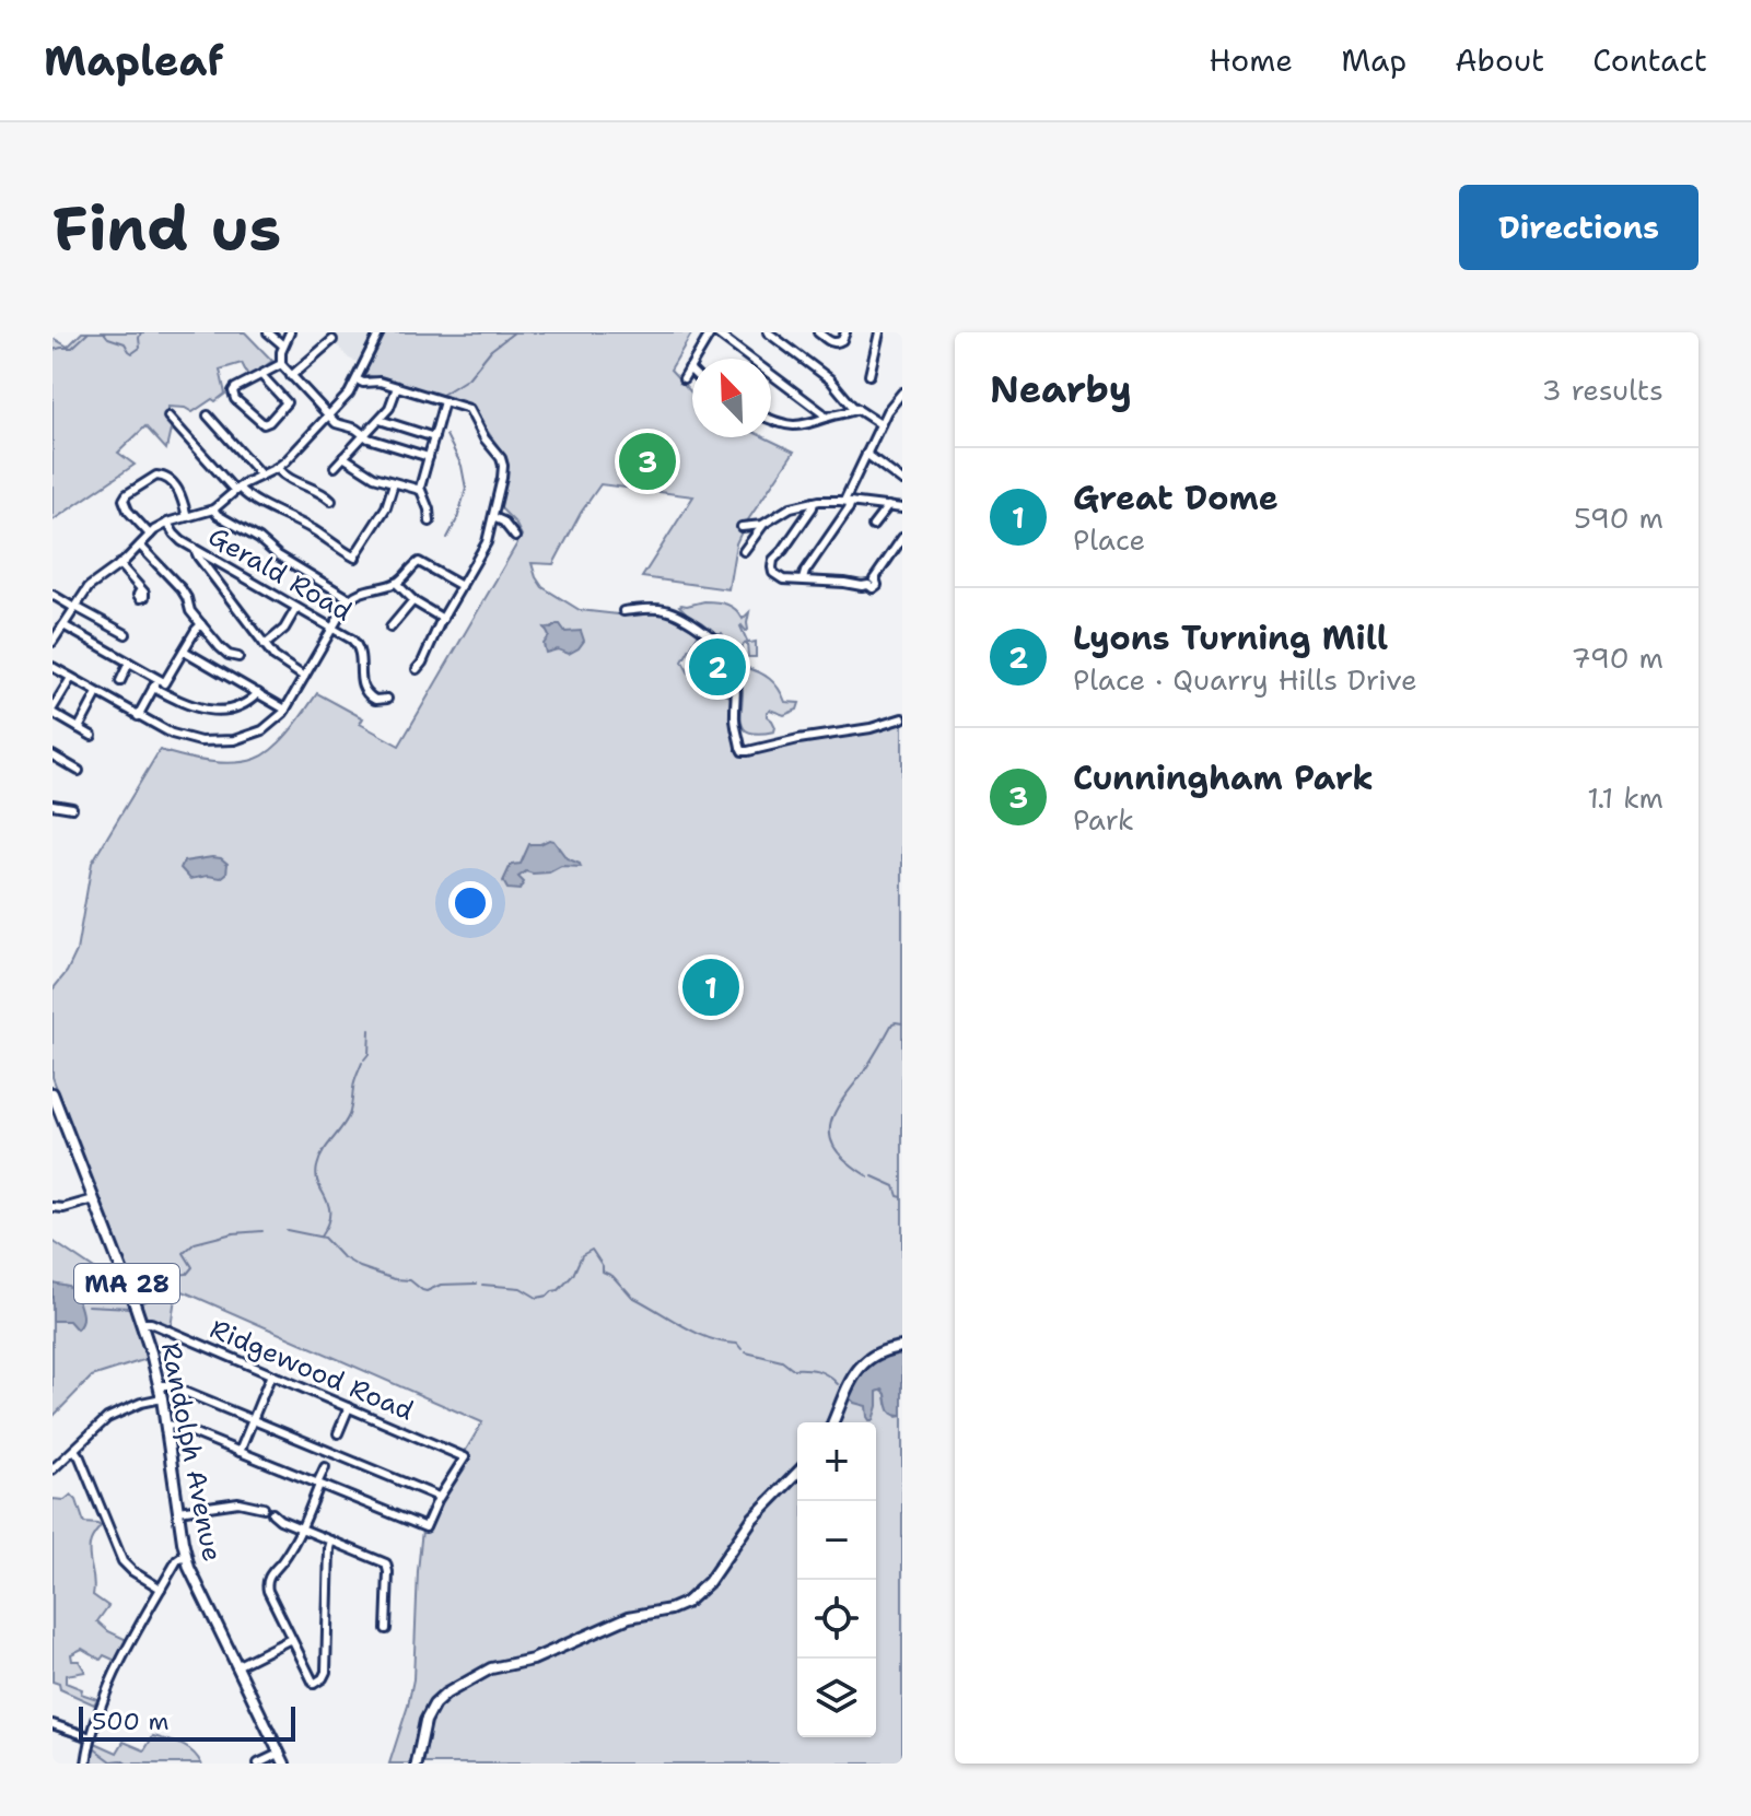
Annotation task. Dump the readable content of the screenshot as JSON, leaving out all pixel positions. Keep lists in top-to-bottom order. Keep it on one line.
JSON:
{"streets":{"main road":["MA 28","Randolph Avenue"],"street":["Gerald Road","Ridgewood Road"]},"crossings":[["Ridgewood Road","Randolph Avenue"]],"scale_bar":"500 m","north":"top left","page":{"header":"Mapleaf","nav":["Home","Map","About","Contact"],"buttons":"Directions","title":"Find us","heading":["Nearby","3 results"],"pins":["3","2","1"],"list":[{"mark":"1","name":"Great Dome","note":"Place","value":"590 m"},{"mark":"2","name":"Lyons Turning Mill","note":"Place · Quarry Hills Drive","value":"790 m"},{"mark":"3","name":"Cunningham Park","note":"Park","value":"1.1 km"}],"map_buttons":["+","−"],"scale":"500 m"}}
